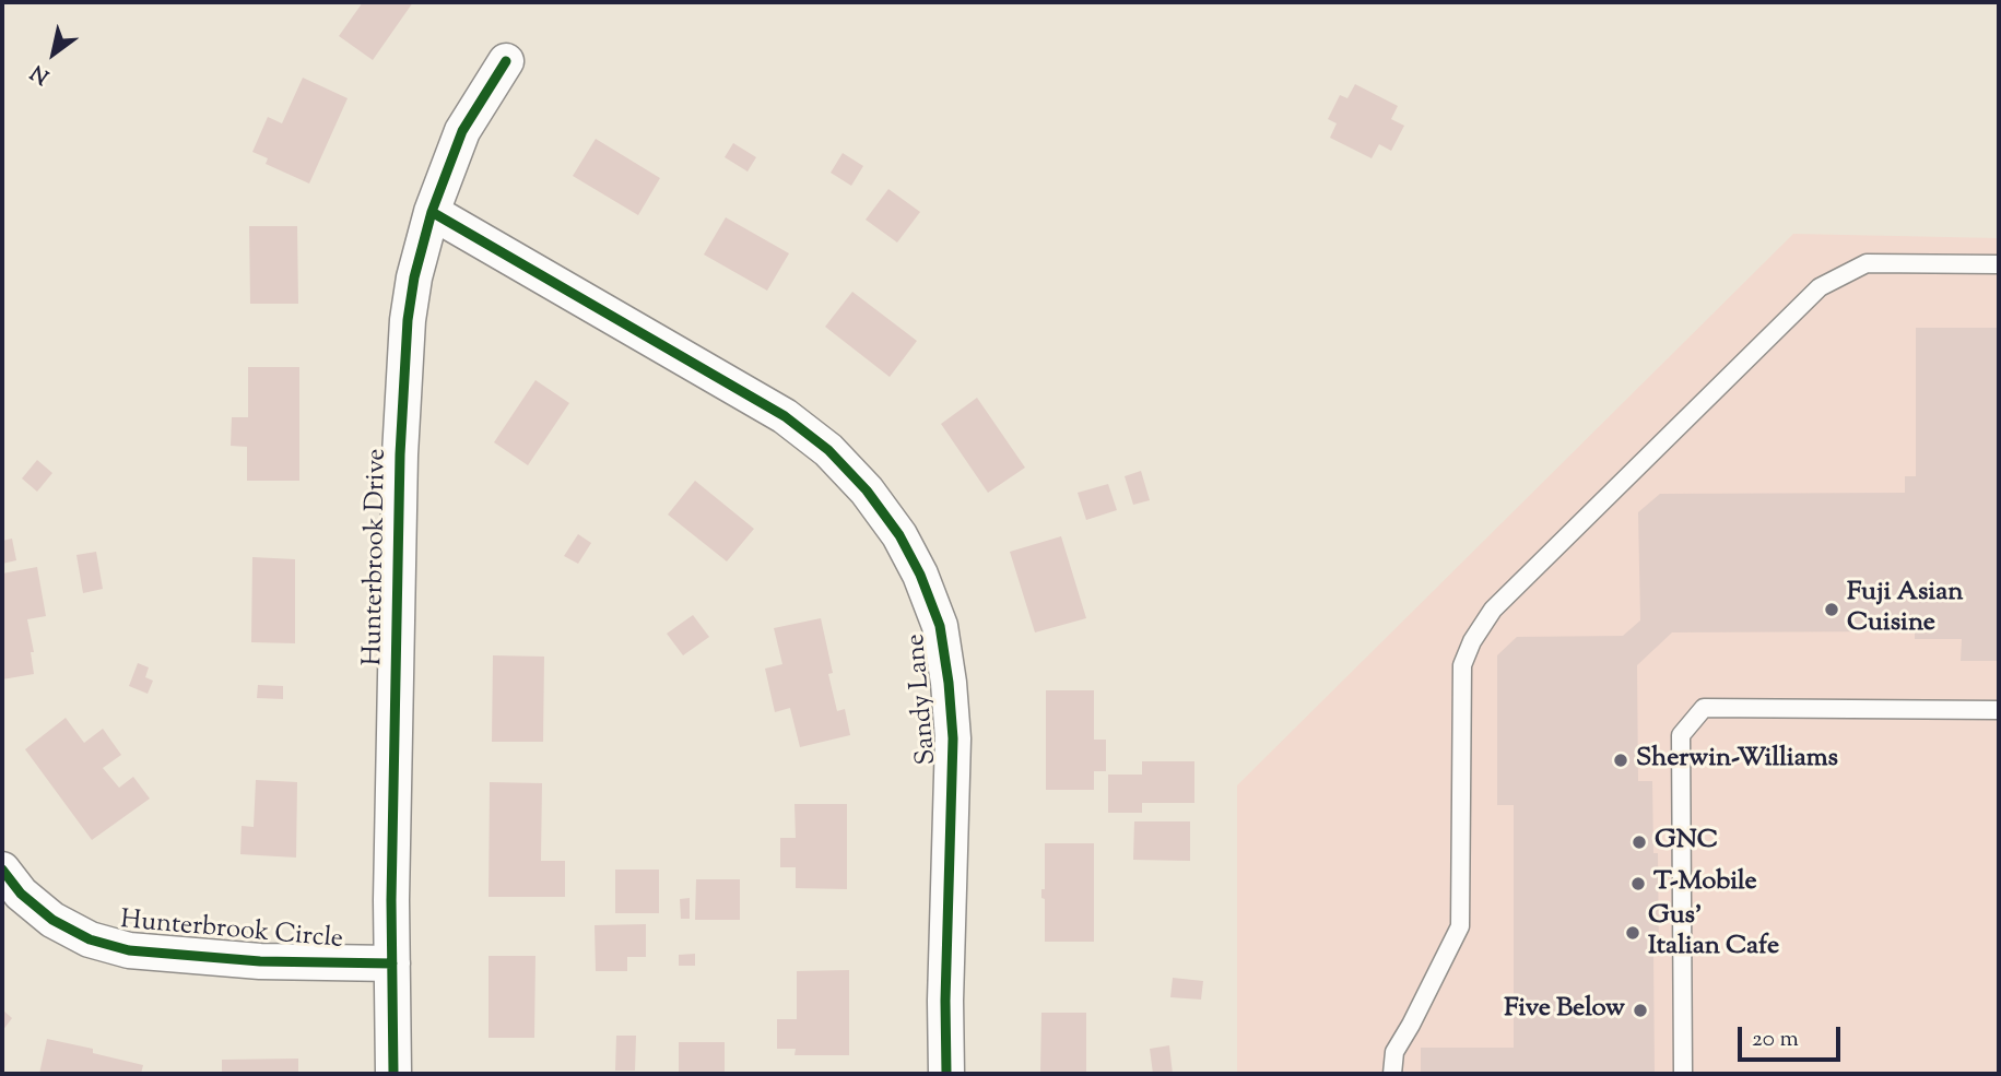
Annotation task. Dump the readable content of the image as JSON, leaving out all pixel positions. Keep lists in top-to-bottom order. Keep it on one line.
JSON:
{"streets":{"street":["Hunterbrook Drive","Sandy Lane","Hunterbrook Circle"]},"crossings":[["Hunterbrook Drive","Sandy Lane"],["Hunterbrook Drive","Hunterbrook Circle"]],"places":["Fuji Asian Cuisine","Sherwin-Williams","GNC","T-Mobile","Gus' Italian Cafe","Five Below"],"scale_bar":"20 m","north":"bottom left"}
